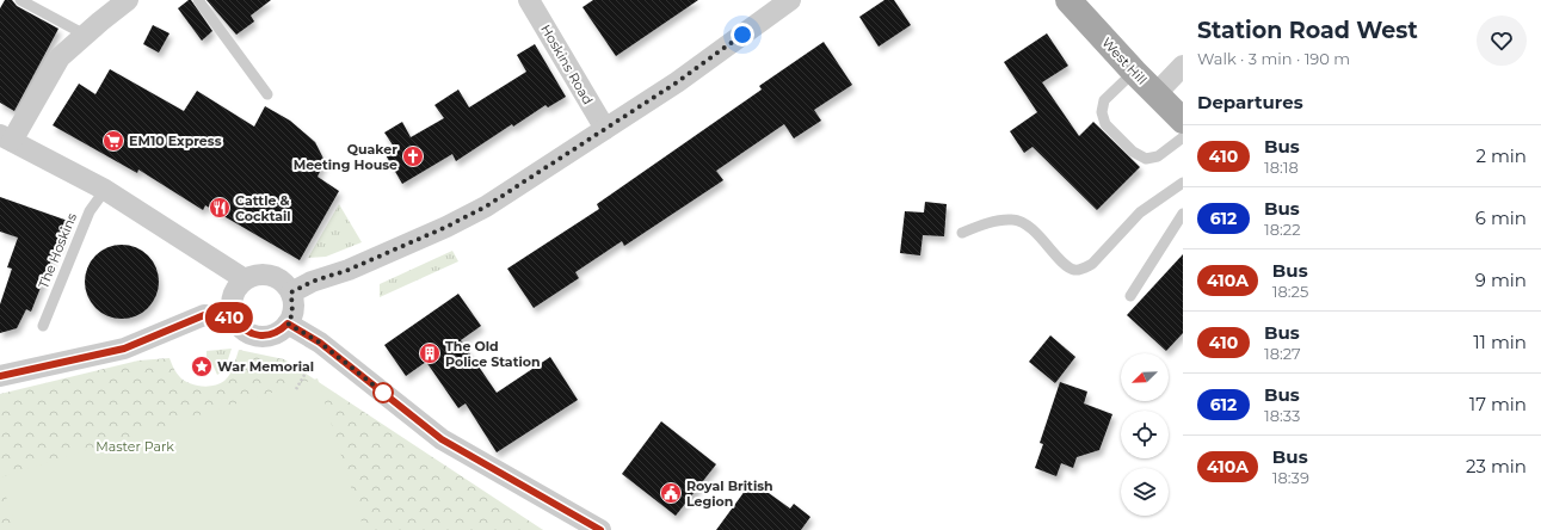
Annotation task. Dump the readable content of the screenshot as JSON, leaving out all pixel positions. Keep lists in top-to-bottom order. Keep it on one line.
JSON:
{"streets":{"main road":["West Hill"],"street":["Hoskins Road"],"lane":["The Hoskins"]},"parks":["Master Park"],"places":{"supermarket":["EM10 Express"],"church":["Quaker Meeting House"],"restaurant":["Cattle & Cocktail"],"building":["The Old Police Station"],"place":["War Memorial"],"public building":["Royal British Legion"]},"lines":["bus line 410"],"north":"bottom left","page":{"on_map":"410","heading":[["Station Road West","Walk · 3 min · 190 m"],"Departures"],"list":[{"mark":"410","name":"Bus","note":"18:18","value":"2 min"},{"mark":"612","name":"Bus","note":"18:22","value":"6 min"},{"mark":"410A","name":"Bus","note":"18:25","value":"9 min"},{"mark":"410","name":"Bus","note":"18:27","value":"11 min"},{"mark":"612","name":"Bus","note":"18:33","value":"17 min"},{"mark":"410A","name":"Bus","note":"18:39","value":"23 min"}]}}
